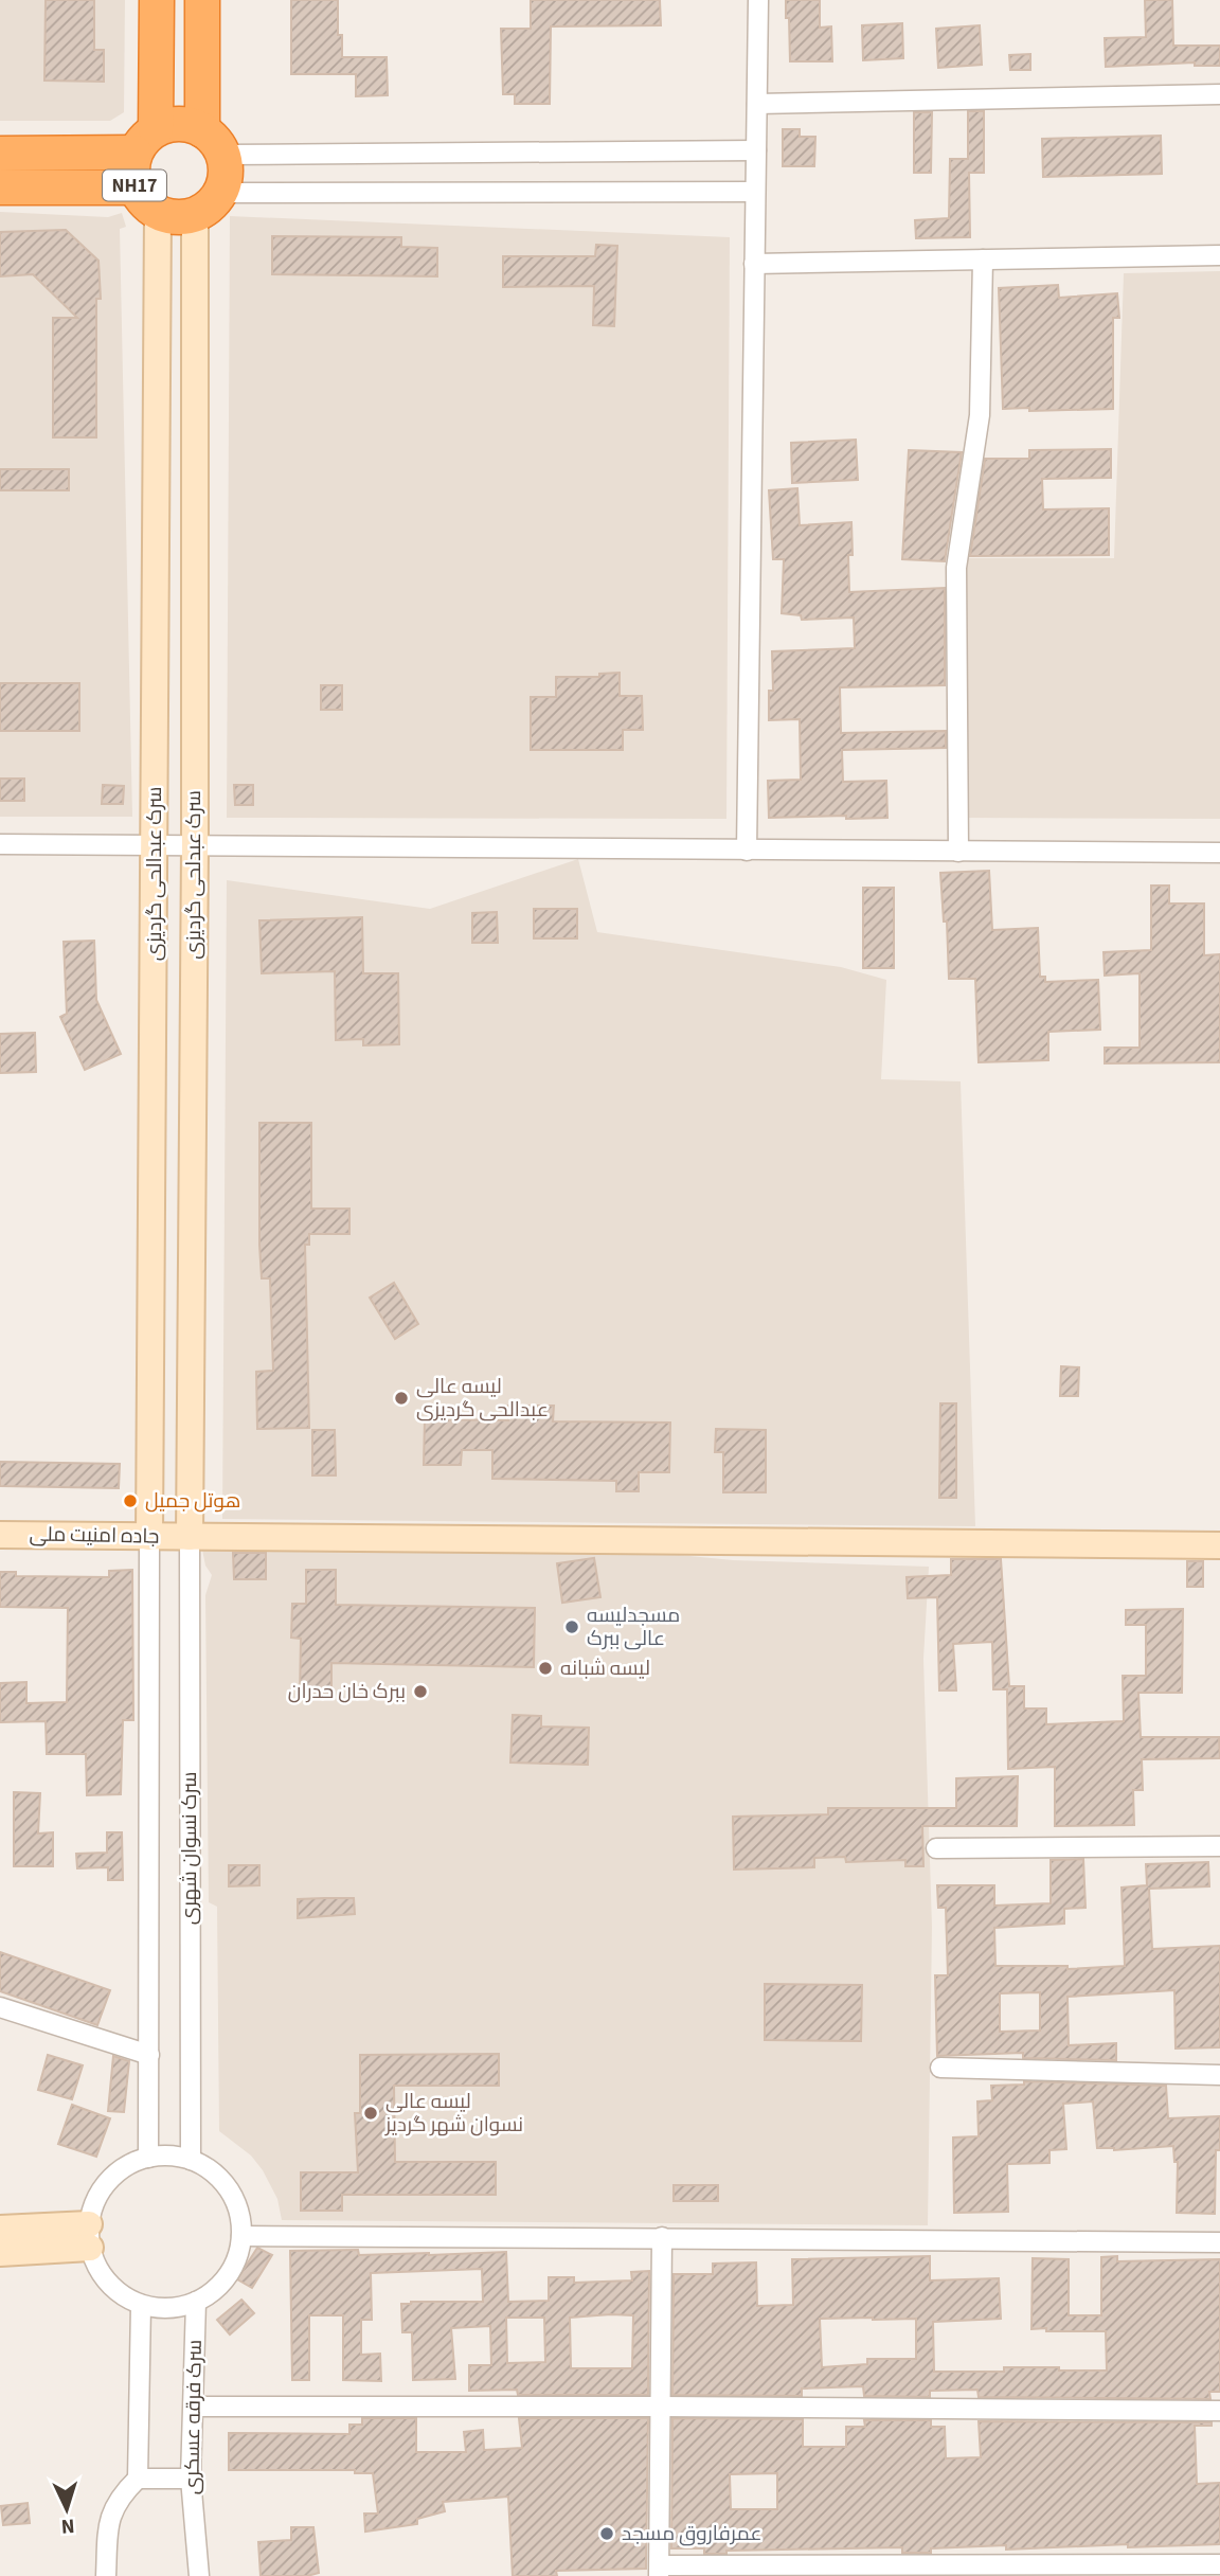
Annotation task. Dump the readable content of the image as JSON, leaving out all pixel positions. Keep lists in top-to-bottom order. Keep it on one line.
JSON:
{"streets":{"highway":["NH17"],"main road":["سرک عبدالحی گردیزی","سرک عبدلحی گردیزی","جاده امنیت ملی"],"street":["سرک نسوان شهری","سرک فرقه عسکری"]},"crossings":[["NH17","سرک عبدالحی گردیزی"],["NH17","سرک عبدلحی گردیزی"],["سرک عبدالحی گردیزی","سرک عبدلحی گردیزی"],["سرک عبدالحی گردیزی","جاده امنیت ملی"],["سرک عبدالحی گردیزی","سرک نسوان شهری"],["سرک عبدلحی گردیزی","جاده امنیت ملی"],["سرک عبدلحی گردیزی","سرک نسوان شهری"],["جاده امنیت ملی","سرک نسوان شهری"],["سرک نسوان شهری","سرک فرقه عسکری"]],"places":["لیسه عالی عبدالحی گردیزی","هوتل جمیل","مسجدلیسه عالی ببرک","لیسه شبانه","ببرک خان حدران","لیسه عالی نسوان شهر گردیز","عمرفاروق مسجد"],"north":"bottom"}
